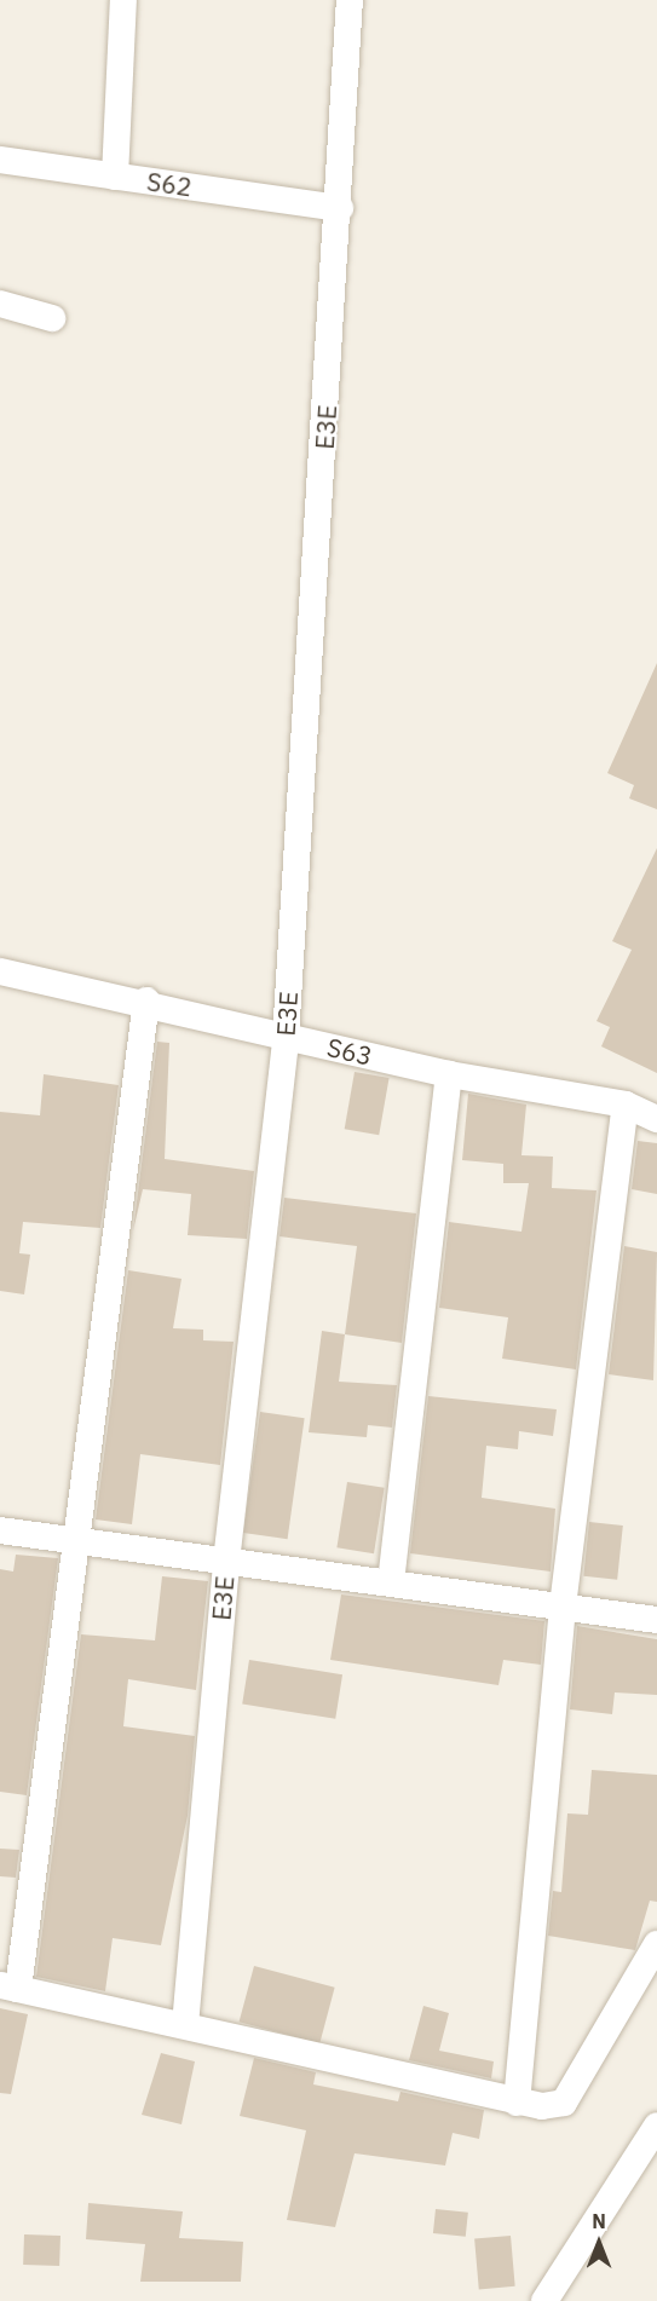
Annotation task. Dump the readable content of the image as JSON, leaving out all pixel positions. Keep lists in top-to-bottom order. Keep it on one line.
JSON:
{"streets":{"street":["S62","E3E","S63"]},"crossings":[["S62","E3E"],["E3E","S63"]],"north":"top"}
